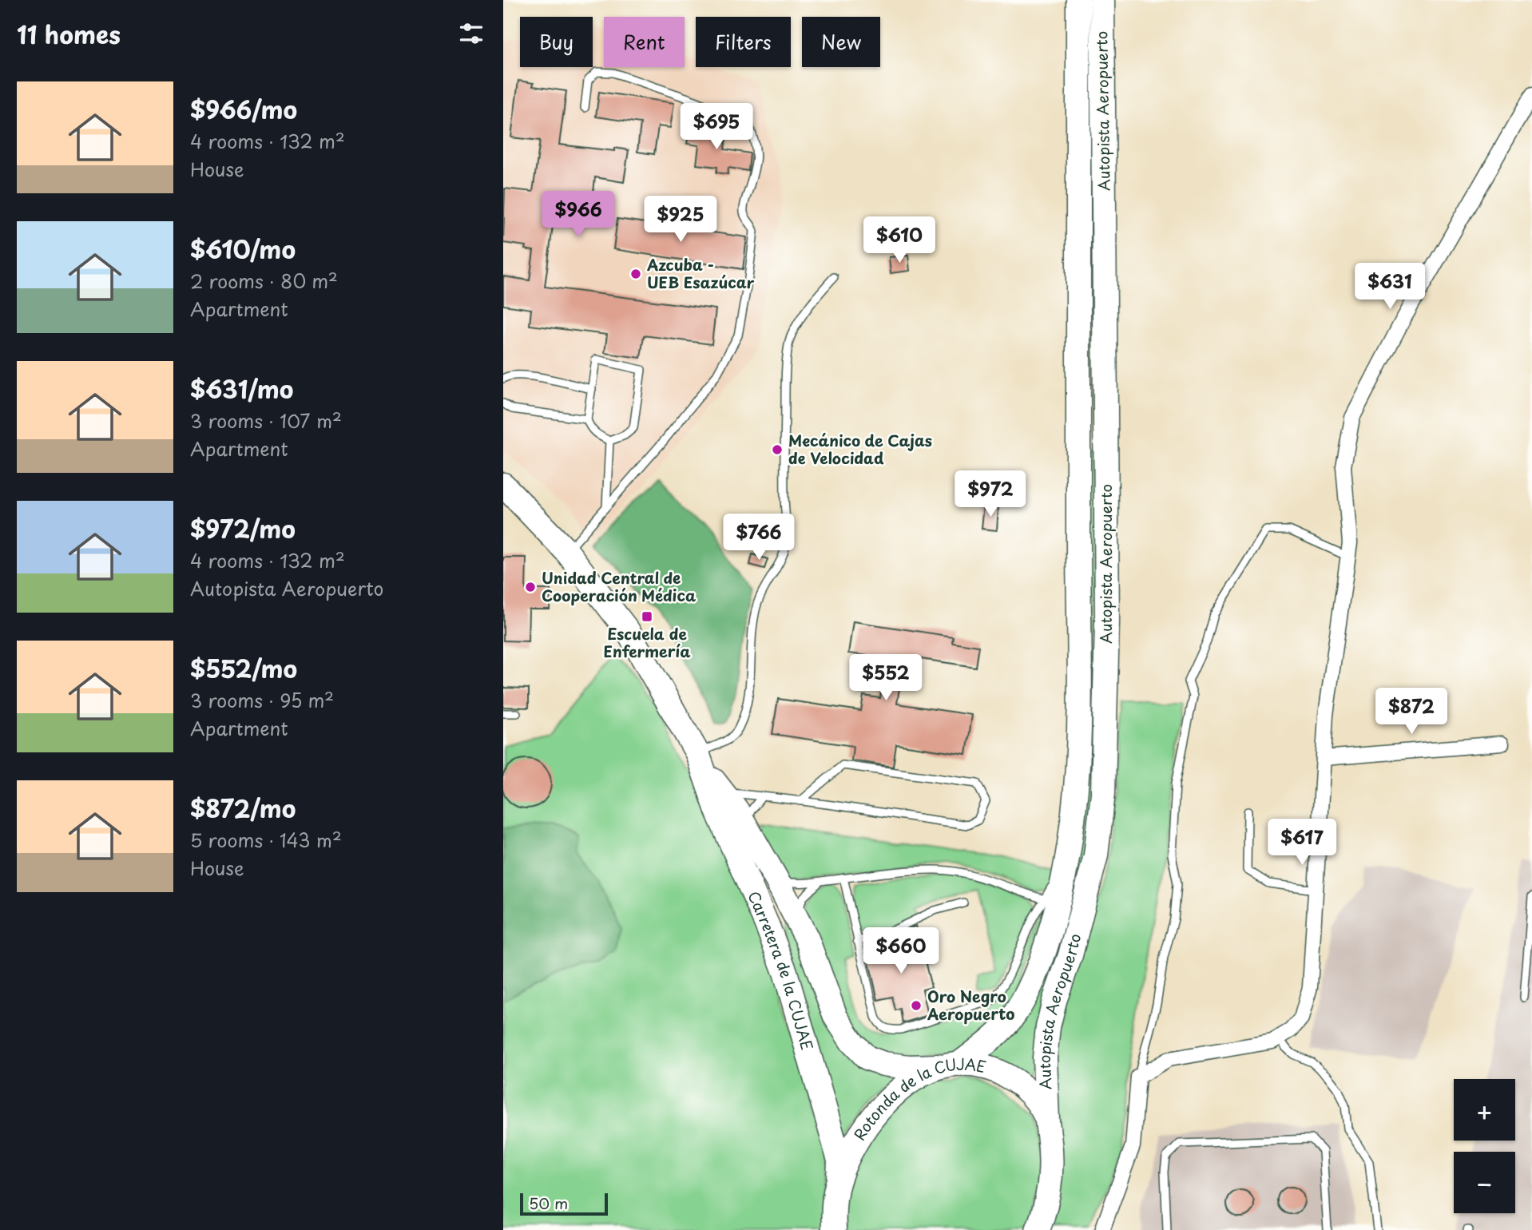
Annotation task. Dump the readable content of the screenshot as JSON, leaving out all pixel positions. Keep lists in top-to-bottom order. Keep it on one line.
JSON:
{"streets":{"highway":["Autopista Aeropuerto","Carretera de la CUJAE","Rotonda de la CUJAE"]},"crossings":[["Autopista Aeropuerto","Carretera de la CUJAE"],["Autopista Aeropuerto","Rotonda de la CUJAE"],["Carretera de la CUJAE","Rotonda de la CUJAE"]],"places":{"other":["Azcuba - UEB Esazúcar","Mecánico de Cajas de Velocidad","Unidad Central de Cooperación Médica","Oro Negro Aeropuerto"],"transit":["Escuela de Enfermería"]},"scale_bar":"50 m","page":{"heading":"11 homes","chip":["Buy","Rent","Filters","New"],"list":[{"name":"$966/mo","note":"4 rooms · 132 m² · House"},{"name":"$610/mo","note":"2 rooms · 80 m² · Apartment"},{"name":"$631/mo","note":"3 rooms · 107 m² · Apartment"},{"name":"$972/mo","note":"4 rooms · 132 m² · Autopista Aeropuerto"},{"name":"$552/mo","note":"3 rooms · 95 m² · Apartment"},{"name":"$872/mo","note":"5 rooms · 143 m² · House"}],"price":["$695","$966","$925","$610","$631","$972","$766","$552","$872","$617","$660"],"map_buttons":["+","−"],"scale":"50 m"}}
